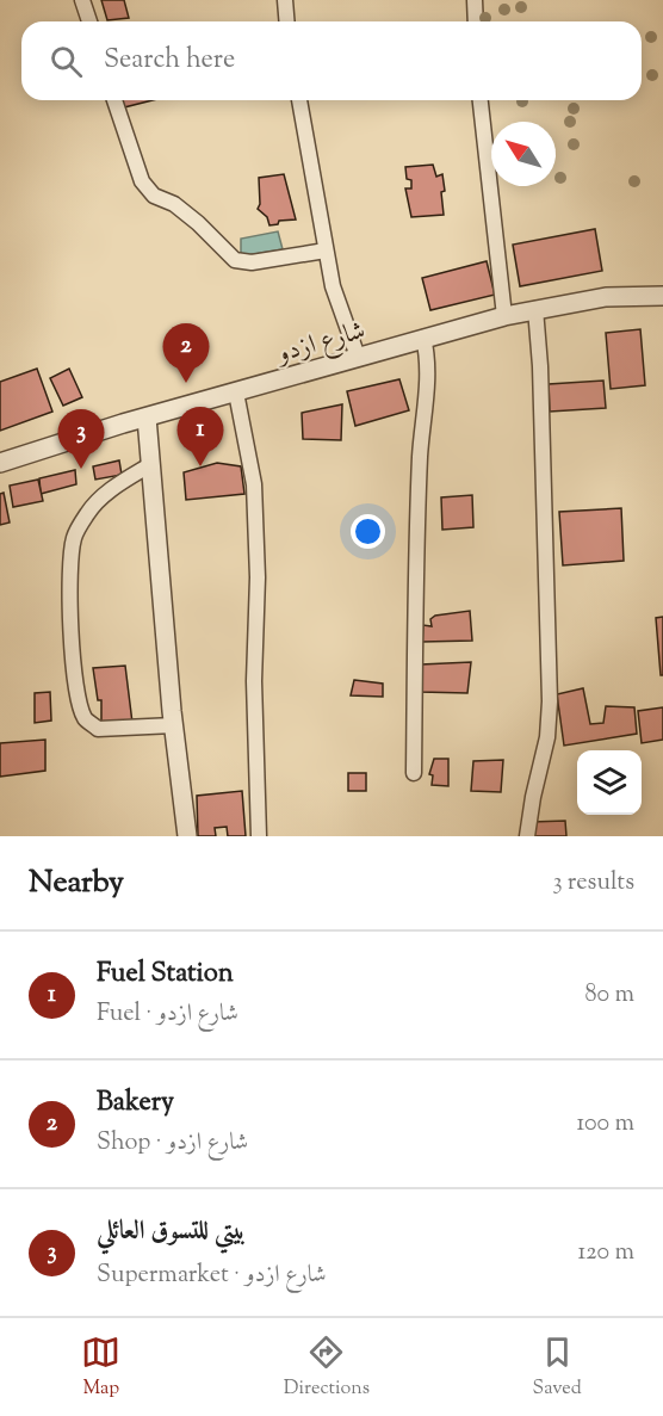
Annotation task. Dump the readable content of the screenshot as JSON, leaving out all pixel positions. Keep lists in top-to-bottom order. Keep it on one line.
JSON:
{"streets":{"street":["شارع ازدو"]},"north":"top left","page":{"search":"Search here","pins":["2","1","3"],"heading":["Nearby","3 results"],"list":[{"mark":"1","name":"Fuel Station","note":"Fuel · شارع ازدو","value":"80 m"},{"mark":"2","name":"Bakery","note":"Shop · شارع ازدو","value":"100 m"},{"mark":"3","name":"بيتي للتسوق العائلي","note":"Supermarket · شارع ازدو","value":"120 m"}],"nav":["Map","Directions","Saved"]}}
